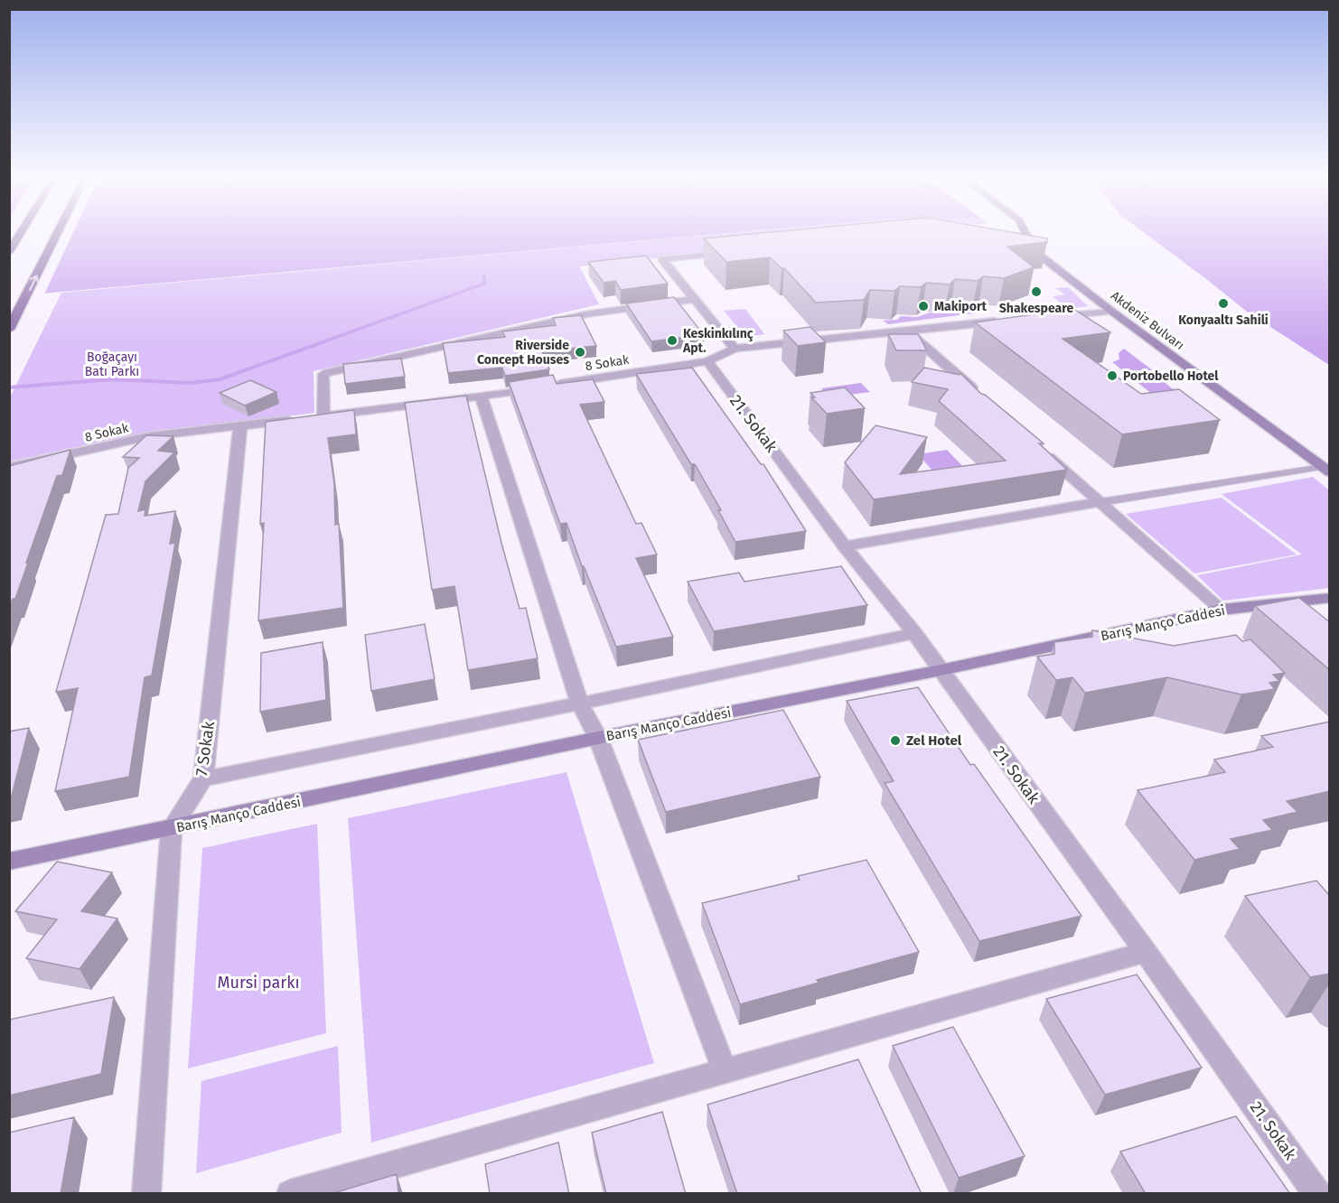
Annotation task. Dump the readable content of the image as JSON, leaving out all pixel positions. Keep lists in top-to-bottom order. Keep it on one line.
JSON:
{"streets":{"main road":["Akdeniz Bulvarı","Barış Manço Caddesi"],"street":["8 Sokak","21. Sokak","7 Sokak"]},"crossings":[["8 Sokak","21. Sokak"],["8 Sokak","7 Sokak"],["21. Sokak","Barış Manço Caddesi"],["Barış Manço Caddesi","7 Sokak"]],"parks":["Boğaçayı Batı Parkı","Mursi parkı"],"places":["Shakespeare","Konyaaltı Sahili","Makiport","Keskinkılınç Apt.","Riverside Concept Houses","Portobello Hotel","Zel Hotel"]}
